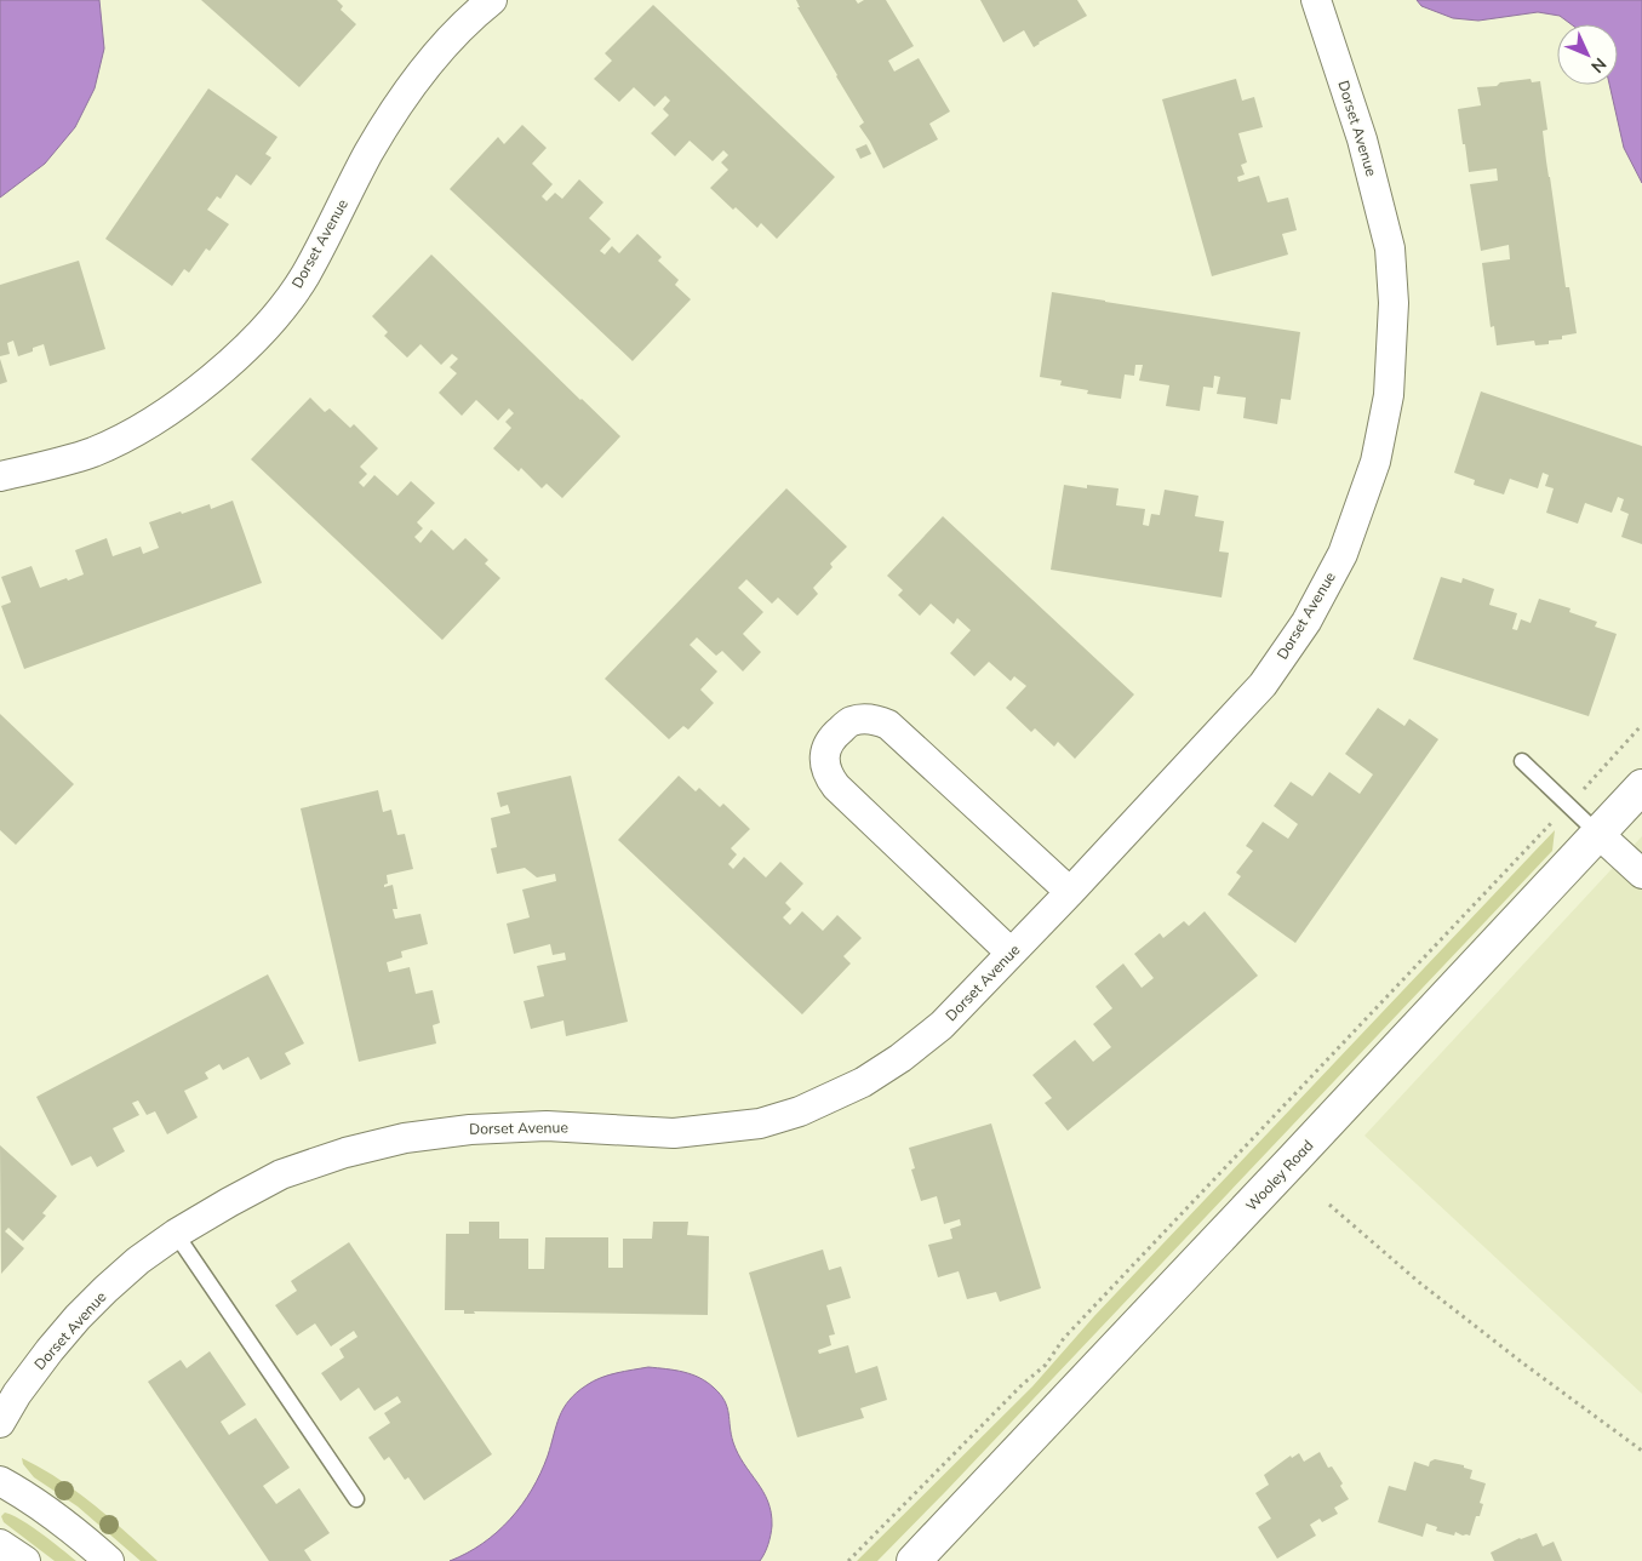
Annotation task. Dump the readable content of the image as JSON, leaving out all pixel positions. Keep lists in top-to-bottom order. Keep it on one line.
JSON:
{"streets":{"street":["Dorset Avenue","Wooley Road"]},"north":"bottom right"}
